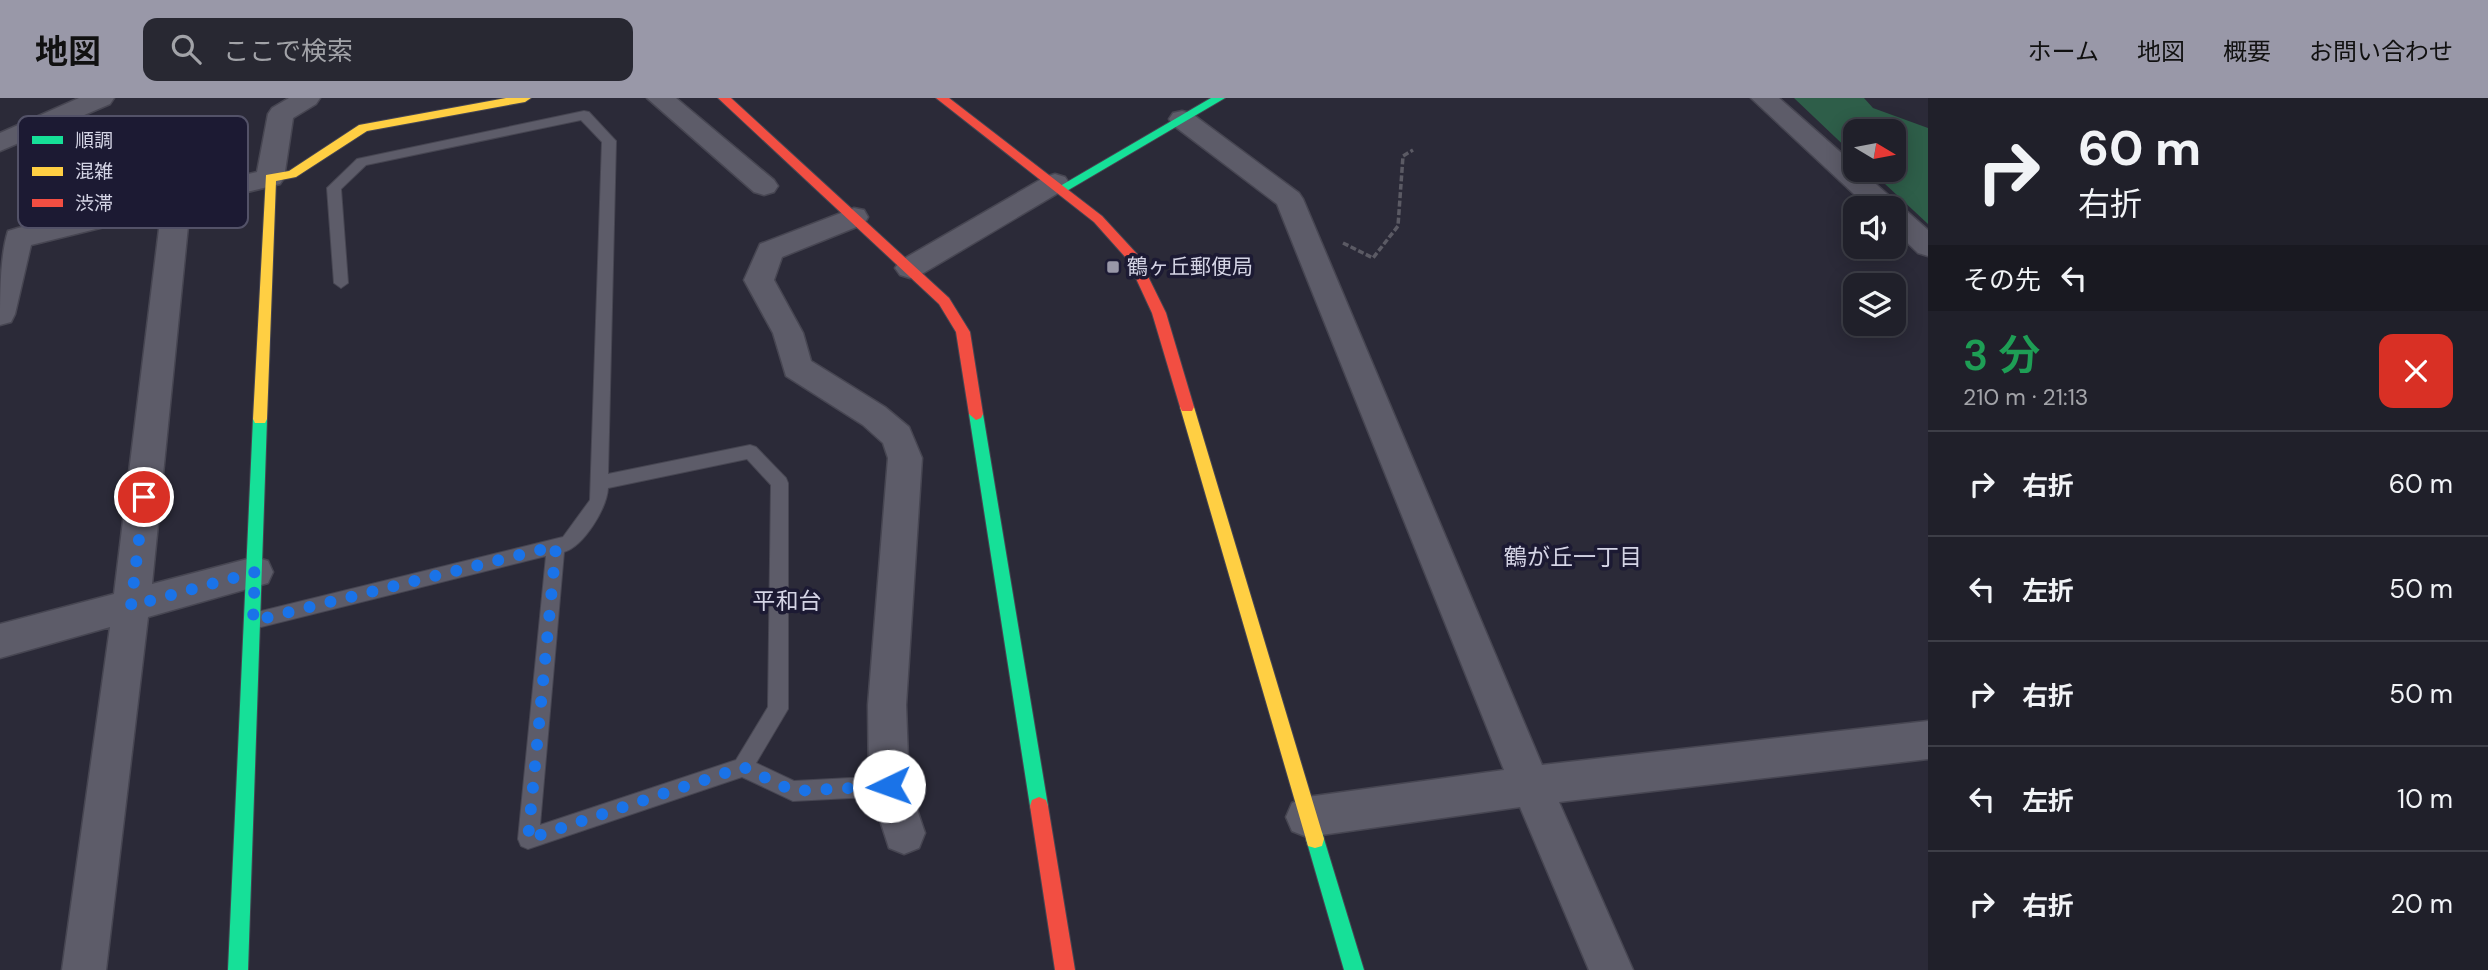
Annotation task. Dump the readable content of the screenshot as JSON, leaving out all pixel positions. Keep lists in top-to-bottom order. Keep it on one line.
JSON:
{"districts":["鶴が丘一丁目","平和台"],"places":{"transit":["鶴ヶ丘郵便局"]},"legend":["順調","混雑","渋滞"],"north":"right","page":{"header":"地図","search":"ここで検索","nav":["ホーム","地図","概要","お問い合わせ"],"turn":["60 m","右折"],"then":"その先","heading":["3 分","210 m · 21:13"],"list":[{"name":"右折","value":"60 m"},{"name":"左折","value":"50 m"},{"name":"右折","value":"50 m"},{"name":"左折","value":"10 m"},{"name":"右折","value":"20 m"}]}}
